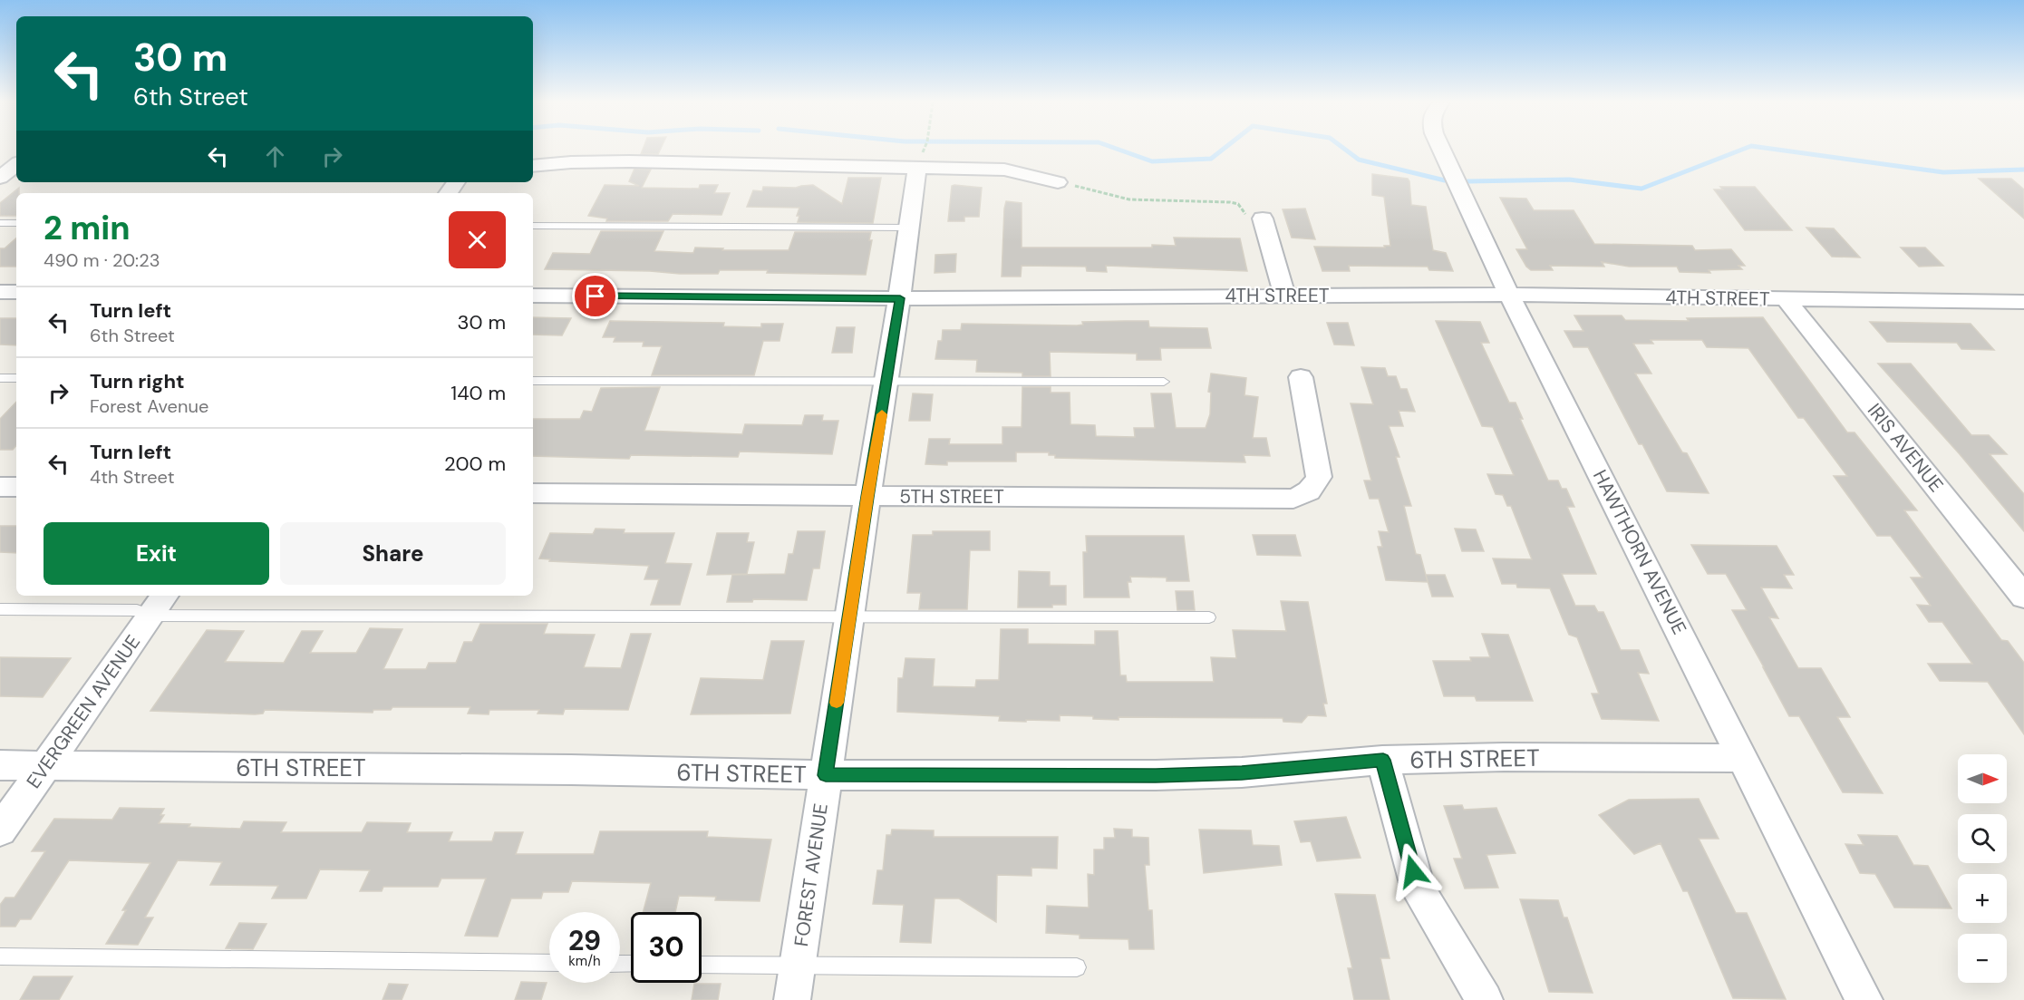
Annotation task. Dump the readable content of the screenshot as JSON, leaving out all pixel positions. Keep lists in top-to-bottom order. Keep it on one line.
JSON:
{"streets":{"street":["4TH STREET","IRIS AVENUE","5TH STREET","HAWTHORN AVENUE","EVERGREEN AVENUE","6TH STREET","FOREST AVENUE"]},"crossings":[["4TH STREET","IRIS AVENUE"],["4TH STREET","HAWTHORN AVENUE"],["4TH STREET","FOREST AVENUE"],["5TH STREET","FOREST AVENUE"],["HAWTHORN AVENUE","6TH STREET"],["EVERGREEN AVENUE","6TH STREET"],["6TH STREET","FOREST AVENUE"]],"north":"right","page":{"turn":["30 m","6th Street"],"heading":["2 min","490 m · 20:23"],"list":[{"name":"Turn left","note":"6th Street","value":"30 m"},{"name":"Turn right","note":"Forest Avenue","value":"140 m"},{"name":"Turn left","note":"4th Street","value":"200 m"}],"buttons":["Exit","Share"],"map_buttons":["+","−"],"speed":"29 km/h","limit":"30"}}
